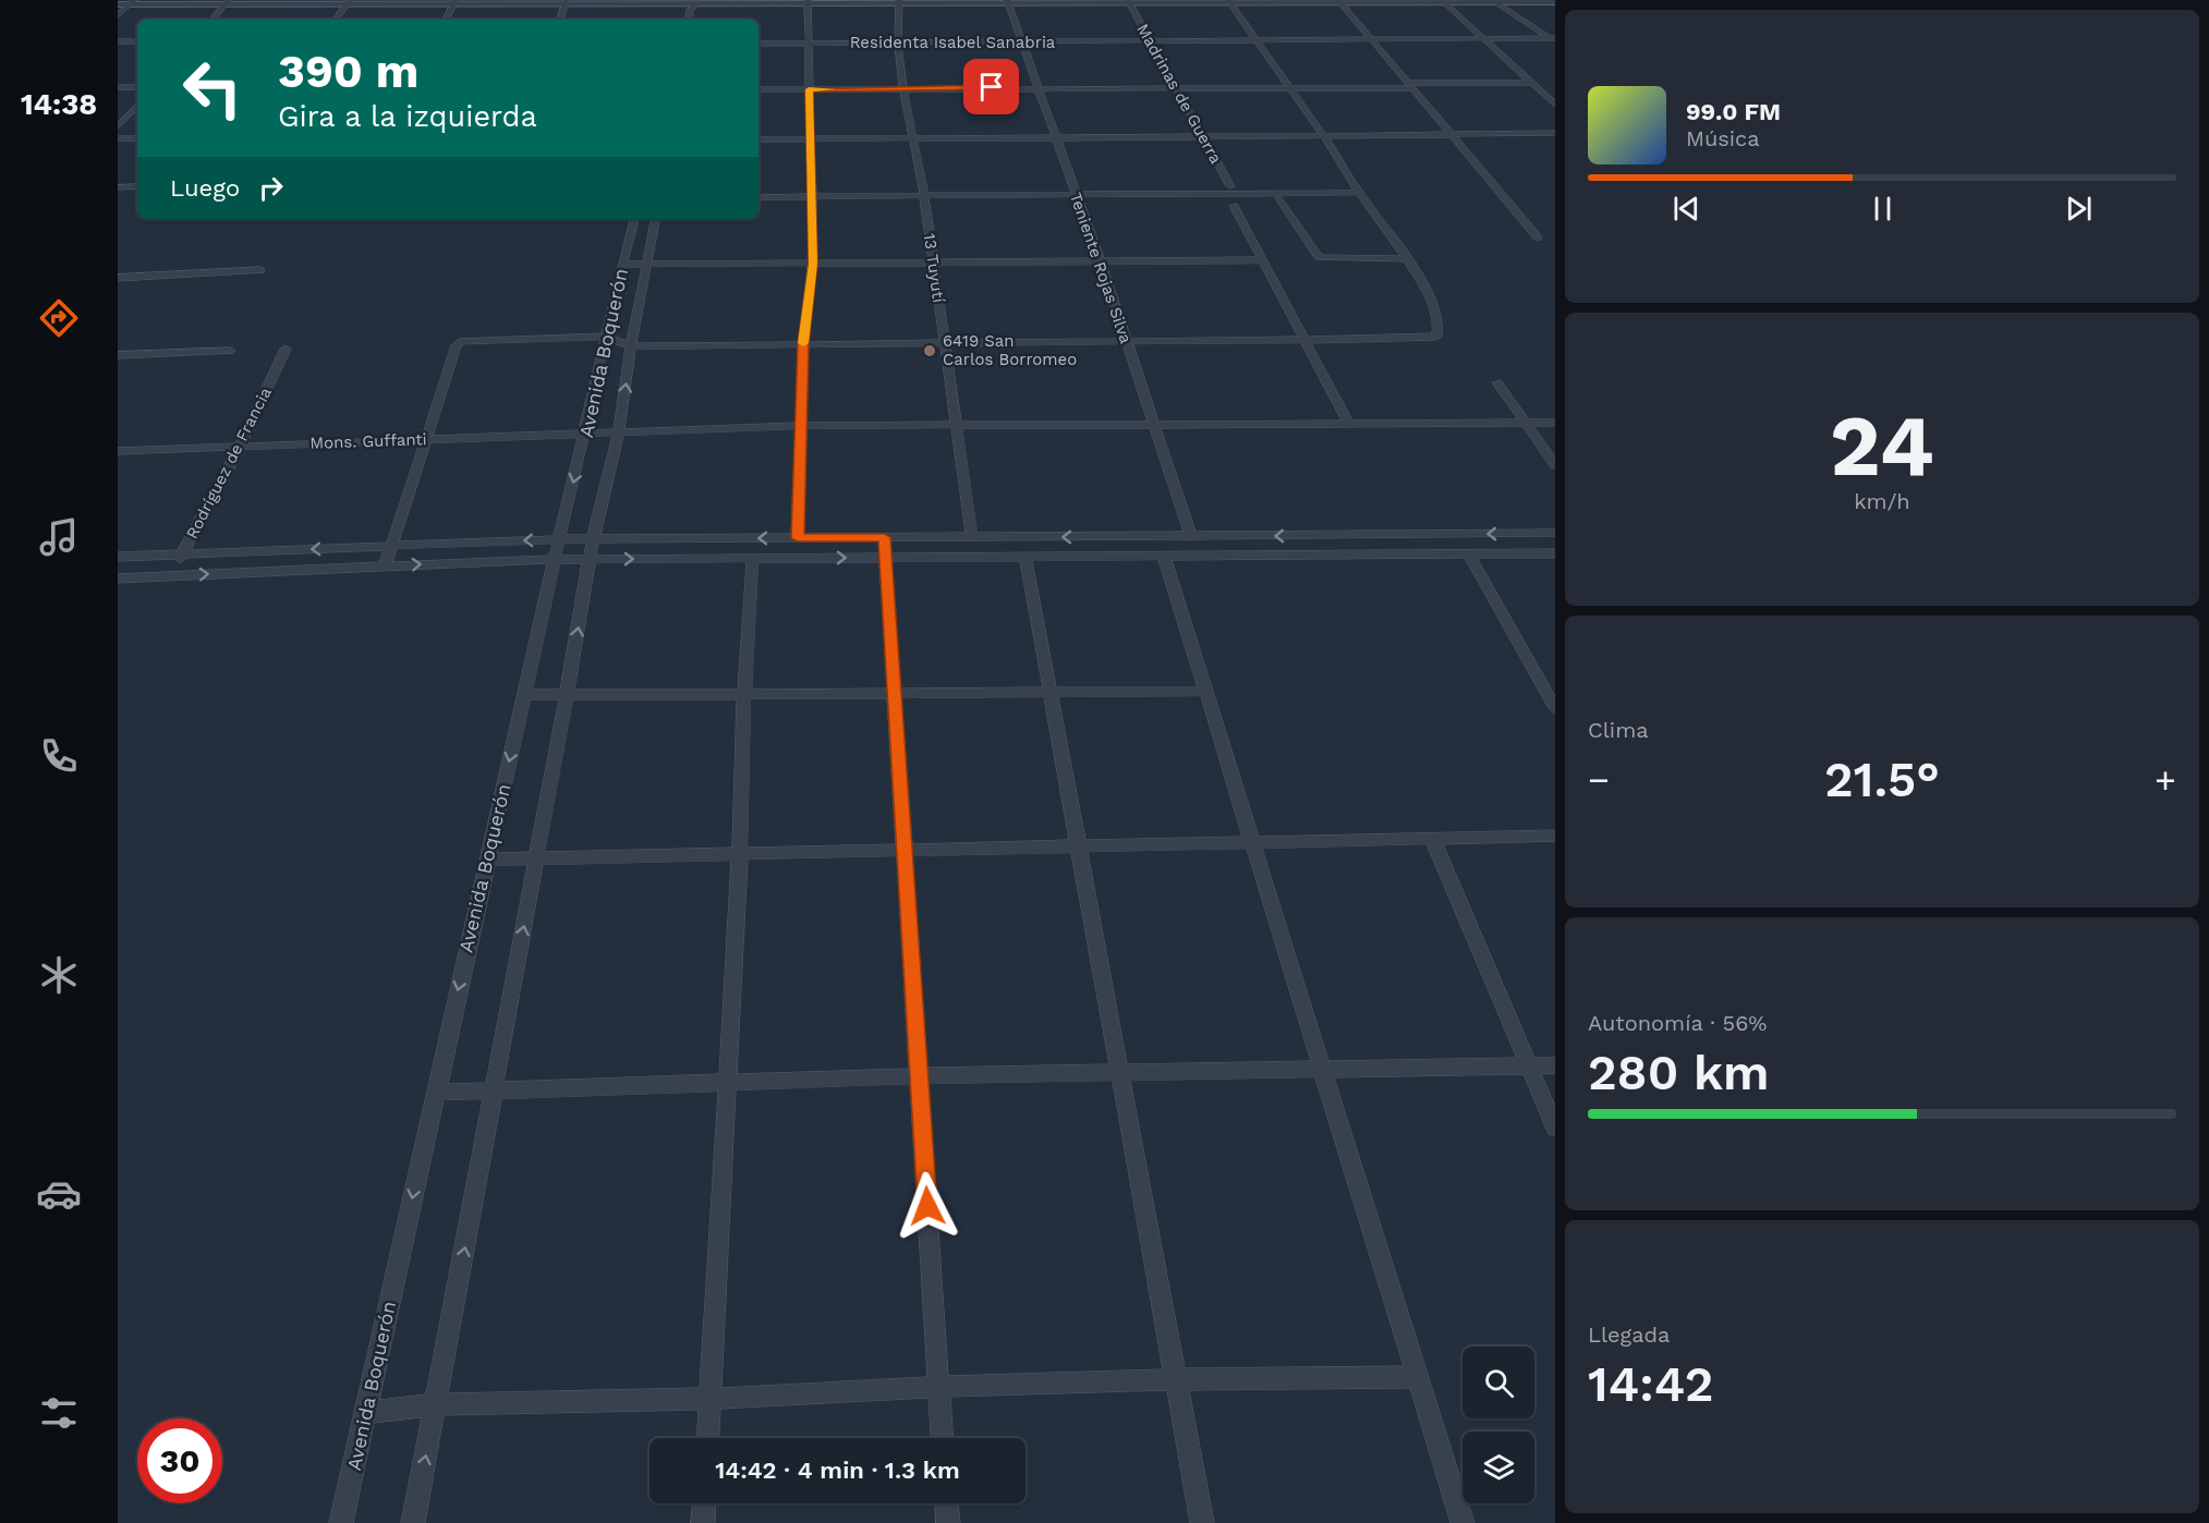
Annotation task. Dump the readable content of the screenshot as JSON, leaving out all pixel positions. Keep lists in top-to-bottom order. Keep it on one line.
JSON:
{"streets":{"street":["Residenta Isabel Sanabria","Madrinas de Guerra","13 Tuyutí","Teniente Rojas Silva","Avenida Boquerón","Mons. Guffanti","Rodríguez de Francia"]},"crossings":[["Residenta Isabel Sanabria","Madrinas de Guerra"],["Residenta Isabel Sanabria","13 Tuyutí"],["Residenta Isabel Sanabria","Teniente Rojas Silva"],["13 Tuyutí","Mons. Guffanti"],["Teniente Rojas Silva","Mons. Guffanti"],["Avenida Boquerón","Mons. Guffanti"],["Mons. Guffanti","Rodríguez de Francia"]],"places":["6419 San Carlos Borromeo"],"page":{"tabs":"14:38","turn":["390 m","Gira a la izquierda"],"song":["99.0 FM","Música"],"then":"Luego","tile":[["24","km/h"],"Clima",["Autonomía · 56%","280 km"],["Llegada","14:42"]],"heat":["−","21.5°","+"],"limit":"30","trip":"14:42 · 4 min · 1.3 km"}}
